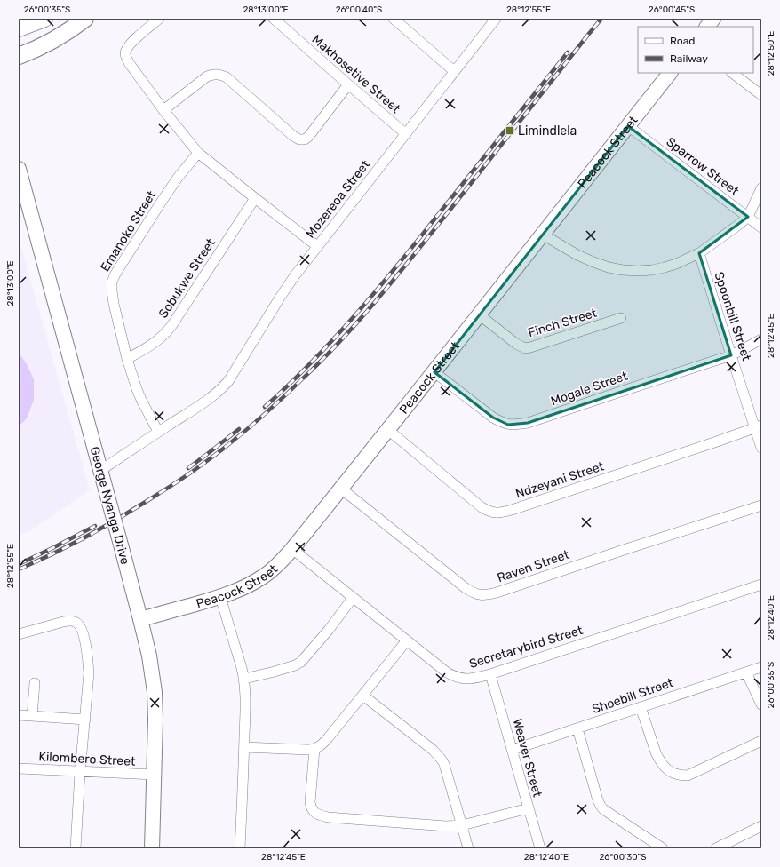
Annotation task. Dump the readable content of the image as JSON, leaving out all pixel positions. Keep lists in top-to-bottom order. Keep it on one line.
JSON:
{"streets":{"street":["Makhosetive Street","Peacock Street","Sparrow Street","Mozereoa Street","Emanoko Street","Sobukwe Street","Spoonbill Street","Finch Street","Mogale Street","Ndzeyani Street","George Nyanga Drive","Raven Street","Secretarybird Street","Shoebill Street","Weaver Street","Kilombero Street"]},"crossings":[["Makhosetive Street","Mozereoa Street"],["Peacock Street","Sparrow Street"],["Peacock Street","Finch Street"],["Peacock Street","Mogale Street"],["Peacock Street","Ndzeyani Street"],["Peacock Street","George Nyanga Drive"],["Peacock Street","Raven Street"],["Peacock Street","Secretarybird Street"],["Mozereoa Street","Emanoko Street"],["Mozereoa Street","George Nyanga Drive"],["Emanoko Street","Sobukwe Street"],["Spoonbill Street","Mogale Street"],["Spoonbill Street","Ndzeyani Street"],["George Nyanga Drive","Kilombero Street"],["Secretarybird Street","Weaver Street"],["Shoebill Street","Weaver Street"]],"places":{"transit":["Limindlela"]},"legend":["Road","Railway"],"coordinates":["26°00'35\"S","28°13'00\"E","26°00'40\"S","28°12'55\"E","26°00'45\"S","28°12'50\"E","28°12'45\"E","28°12'40\"E","26°00'30\"S"]}
